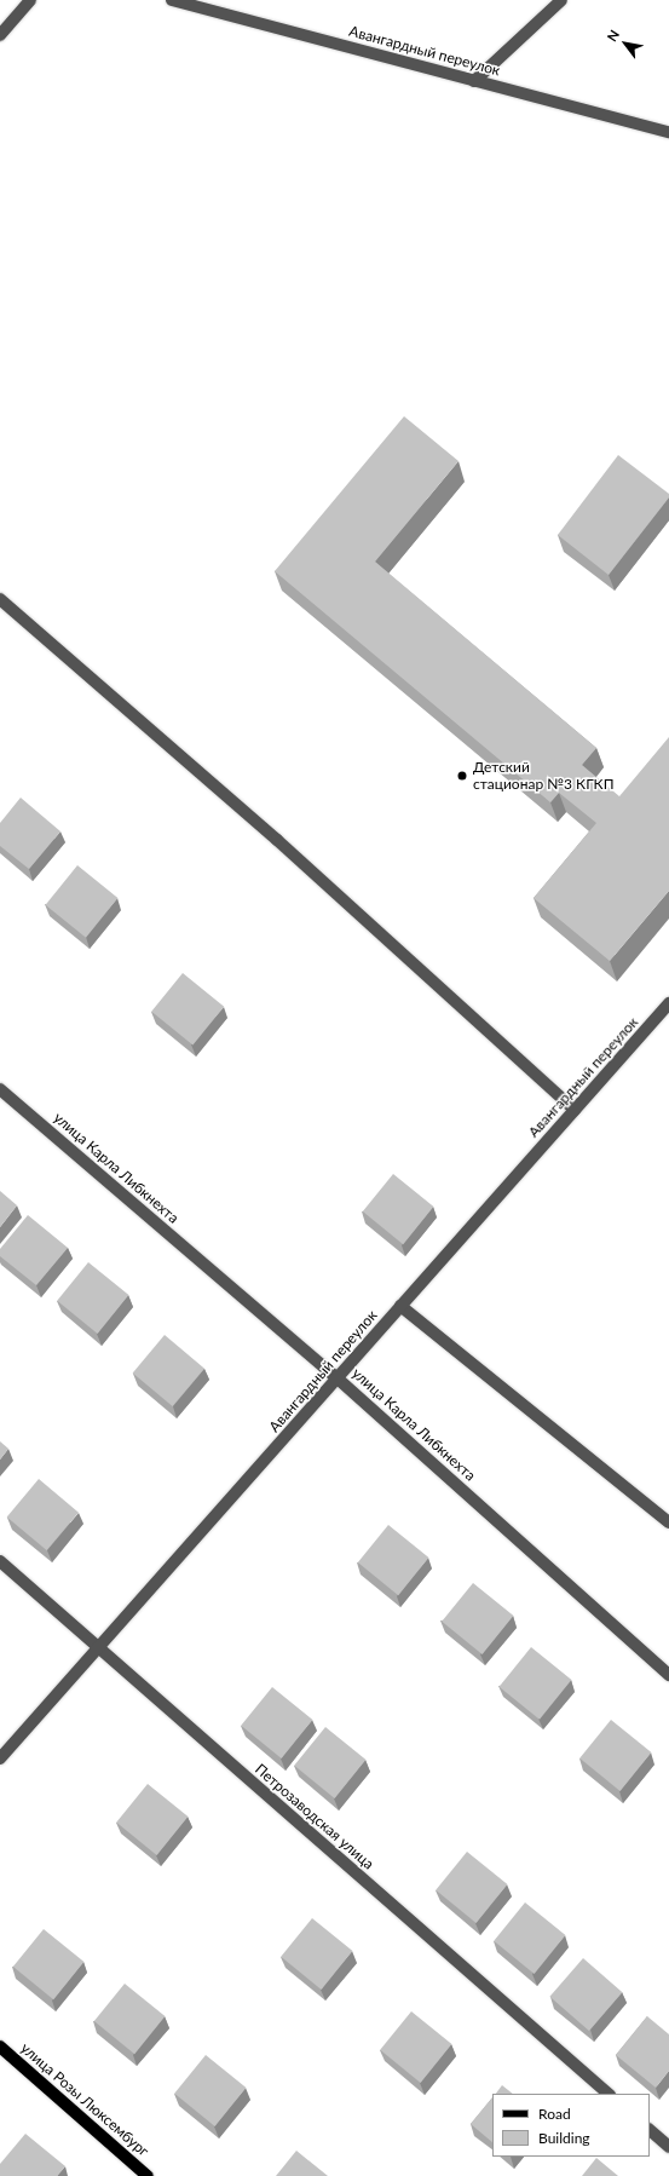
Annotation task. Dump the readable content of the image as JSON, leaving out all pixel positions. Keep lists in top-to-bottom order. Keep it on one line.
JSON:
{"streets":{"main road":["улица Розы Люксембург"],"street":["Авангардный переулок","улица Карла Либкнехта","Петрозаводская улица"]},"crossings":[["Авангардный переулок","улица Карла Либкнехта"],["Авангардный переулок","Петрозаводская улица"]],"places":["Детский стационар №3 КГКП"],"legend":["Road","Building"],"north":"top left"}
